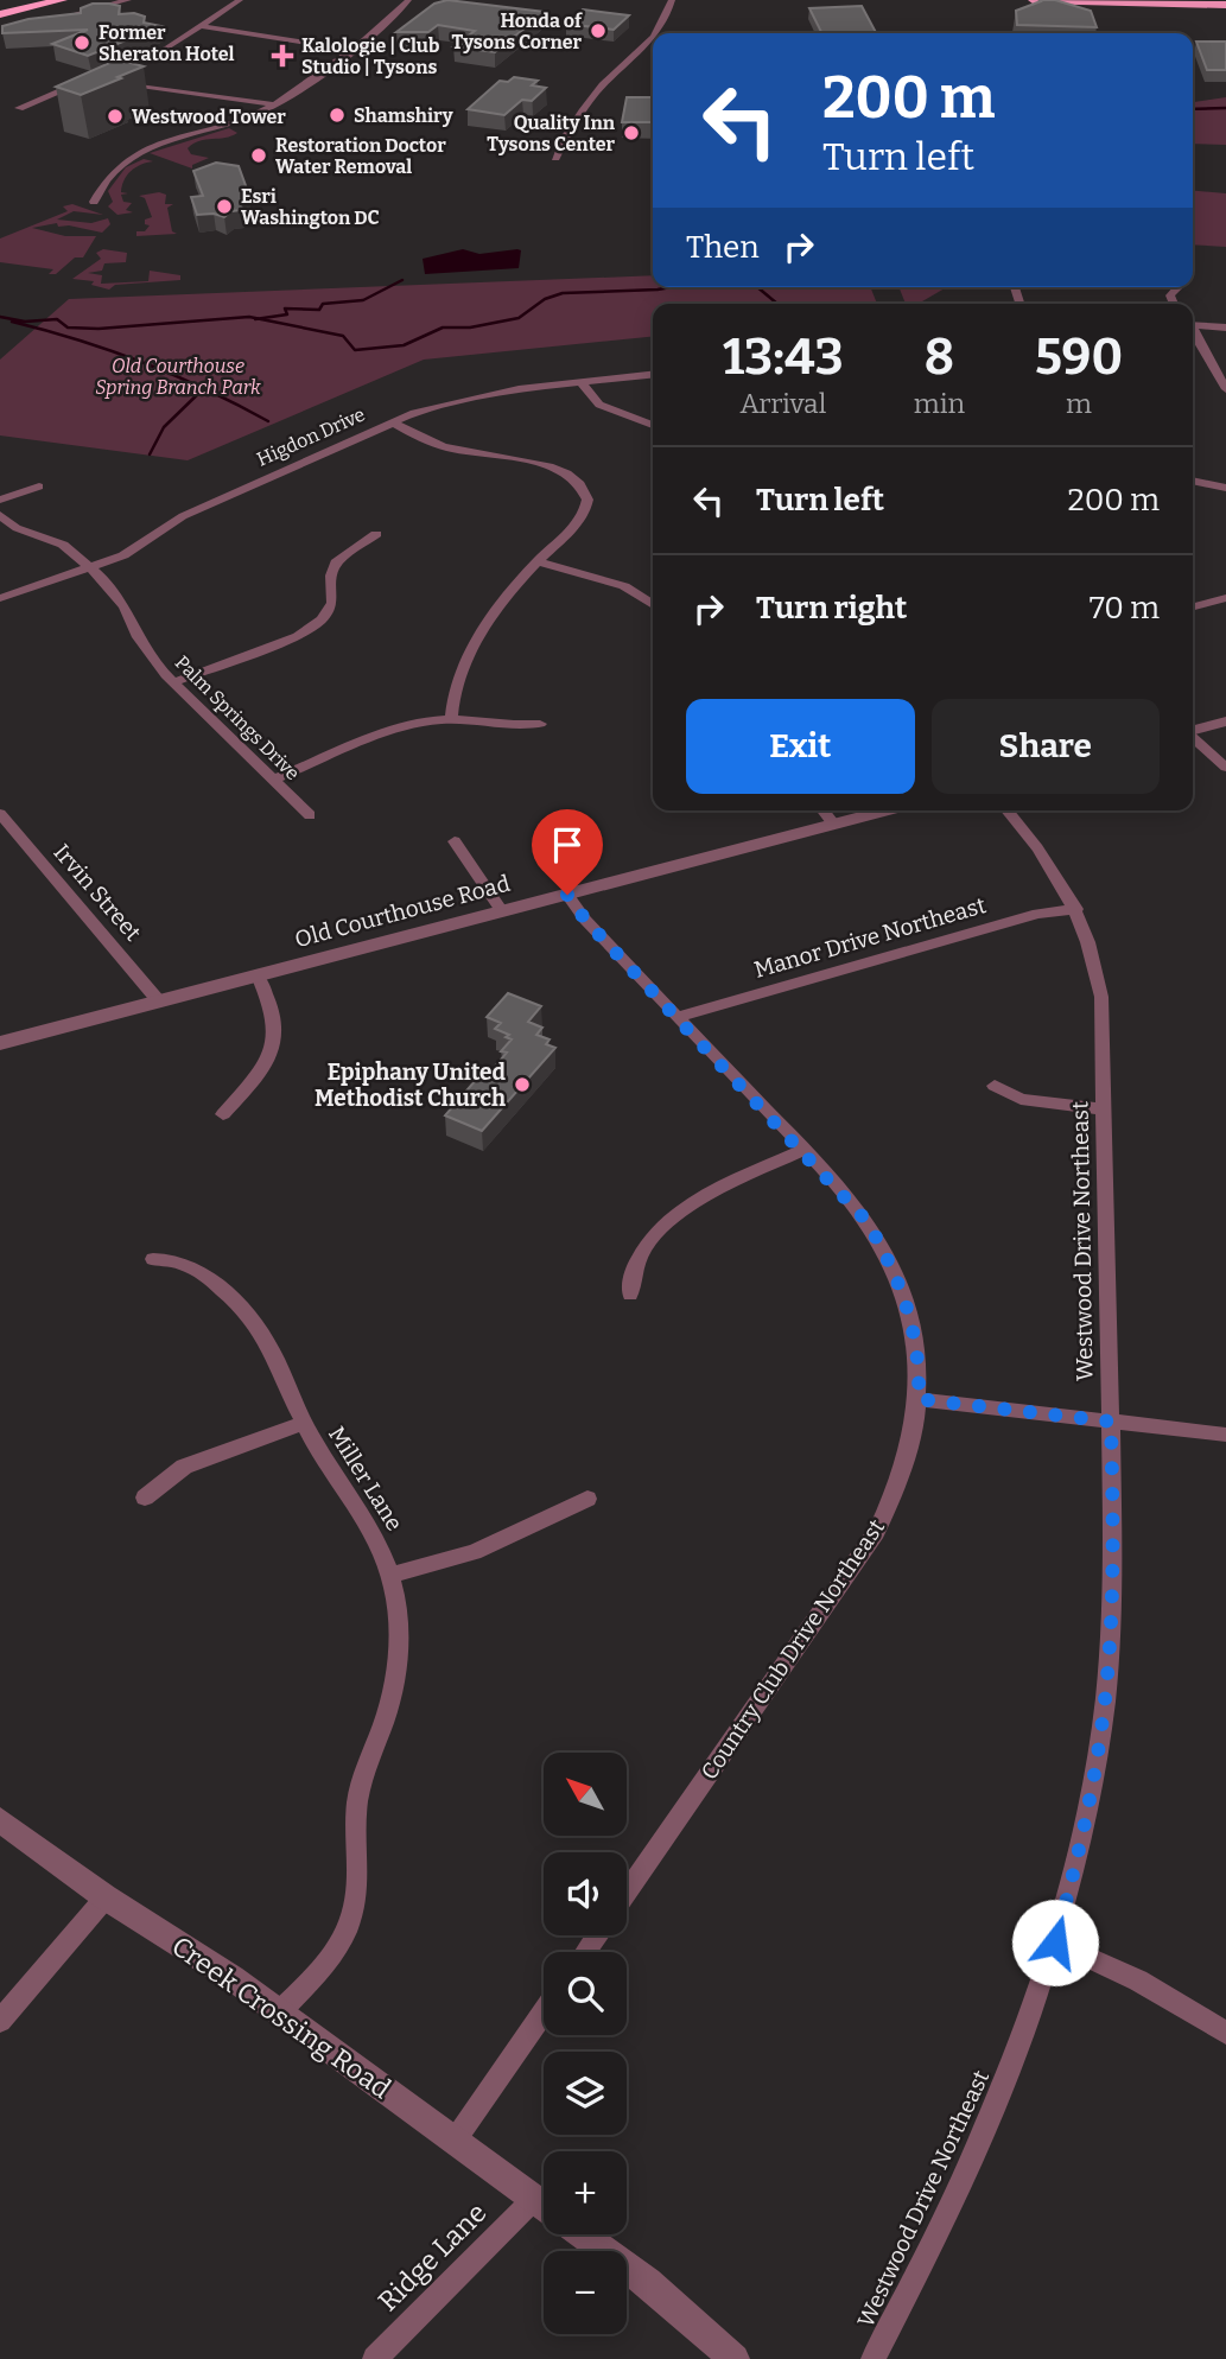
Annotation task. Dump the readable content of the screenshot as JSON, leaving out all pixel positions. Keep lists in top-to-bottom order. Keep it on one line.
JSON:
{"streets":{"street":["Higdon Drive","Palm Springs Drive","Irvin Street","Old Courthouse Road","Manor Drive Northeast","Westwood Drive Northeast","Miller Lane","Country Club Drive Northeast","Creek Crossing Road","Ridge Lane"]},"crossings":[["Higdon Drive","Palm Springs Drive"],["Irvin Street","Old Courthouse Road"],["Old Courthouse Road","Country Club Drive Northeast"],["Manor Drive Northeast","Westwood Drive Northeast"],["Manor Drive Northeast","Country Club Drive Northeast"],["Miller Lane","Creek Crossing Road"],["Creek Crossing Road","Ridge Lane"]],"parks":["Old Courthouse Spring Branch Park"],"places":{"other":["Honda of Tysons Corner","Former Sheraton Hotel","Shamshiry","Westwood Tower","Quality Inn Tysons Center","Restoration Doctor Water Removal","Esri Washington DC","Epiphany United Methodist Church"],"health":["Kalologie | Club Studio | Tysons"]},"north":"top left","page":{"turn":["200 m","Turn left"],"then":"Then","eta":["13:43","Arrival","8","min","590","m"],"list":[{"name":"Turn left","value":"200 m"},{"name":"Turn right","value":"70 m"}],"buttons":["Exit","Share"],"map_buttons":["+","−"]}}
